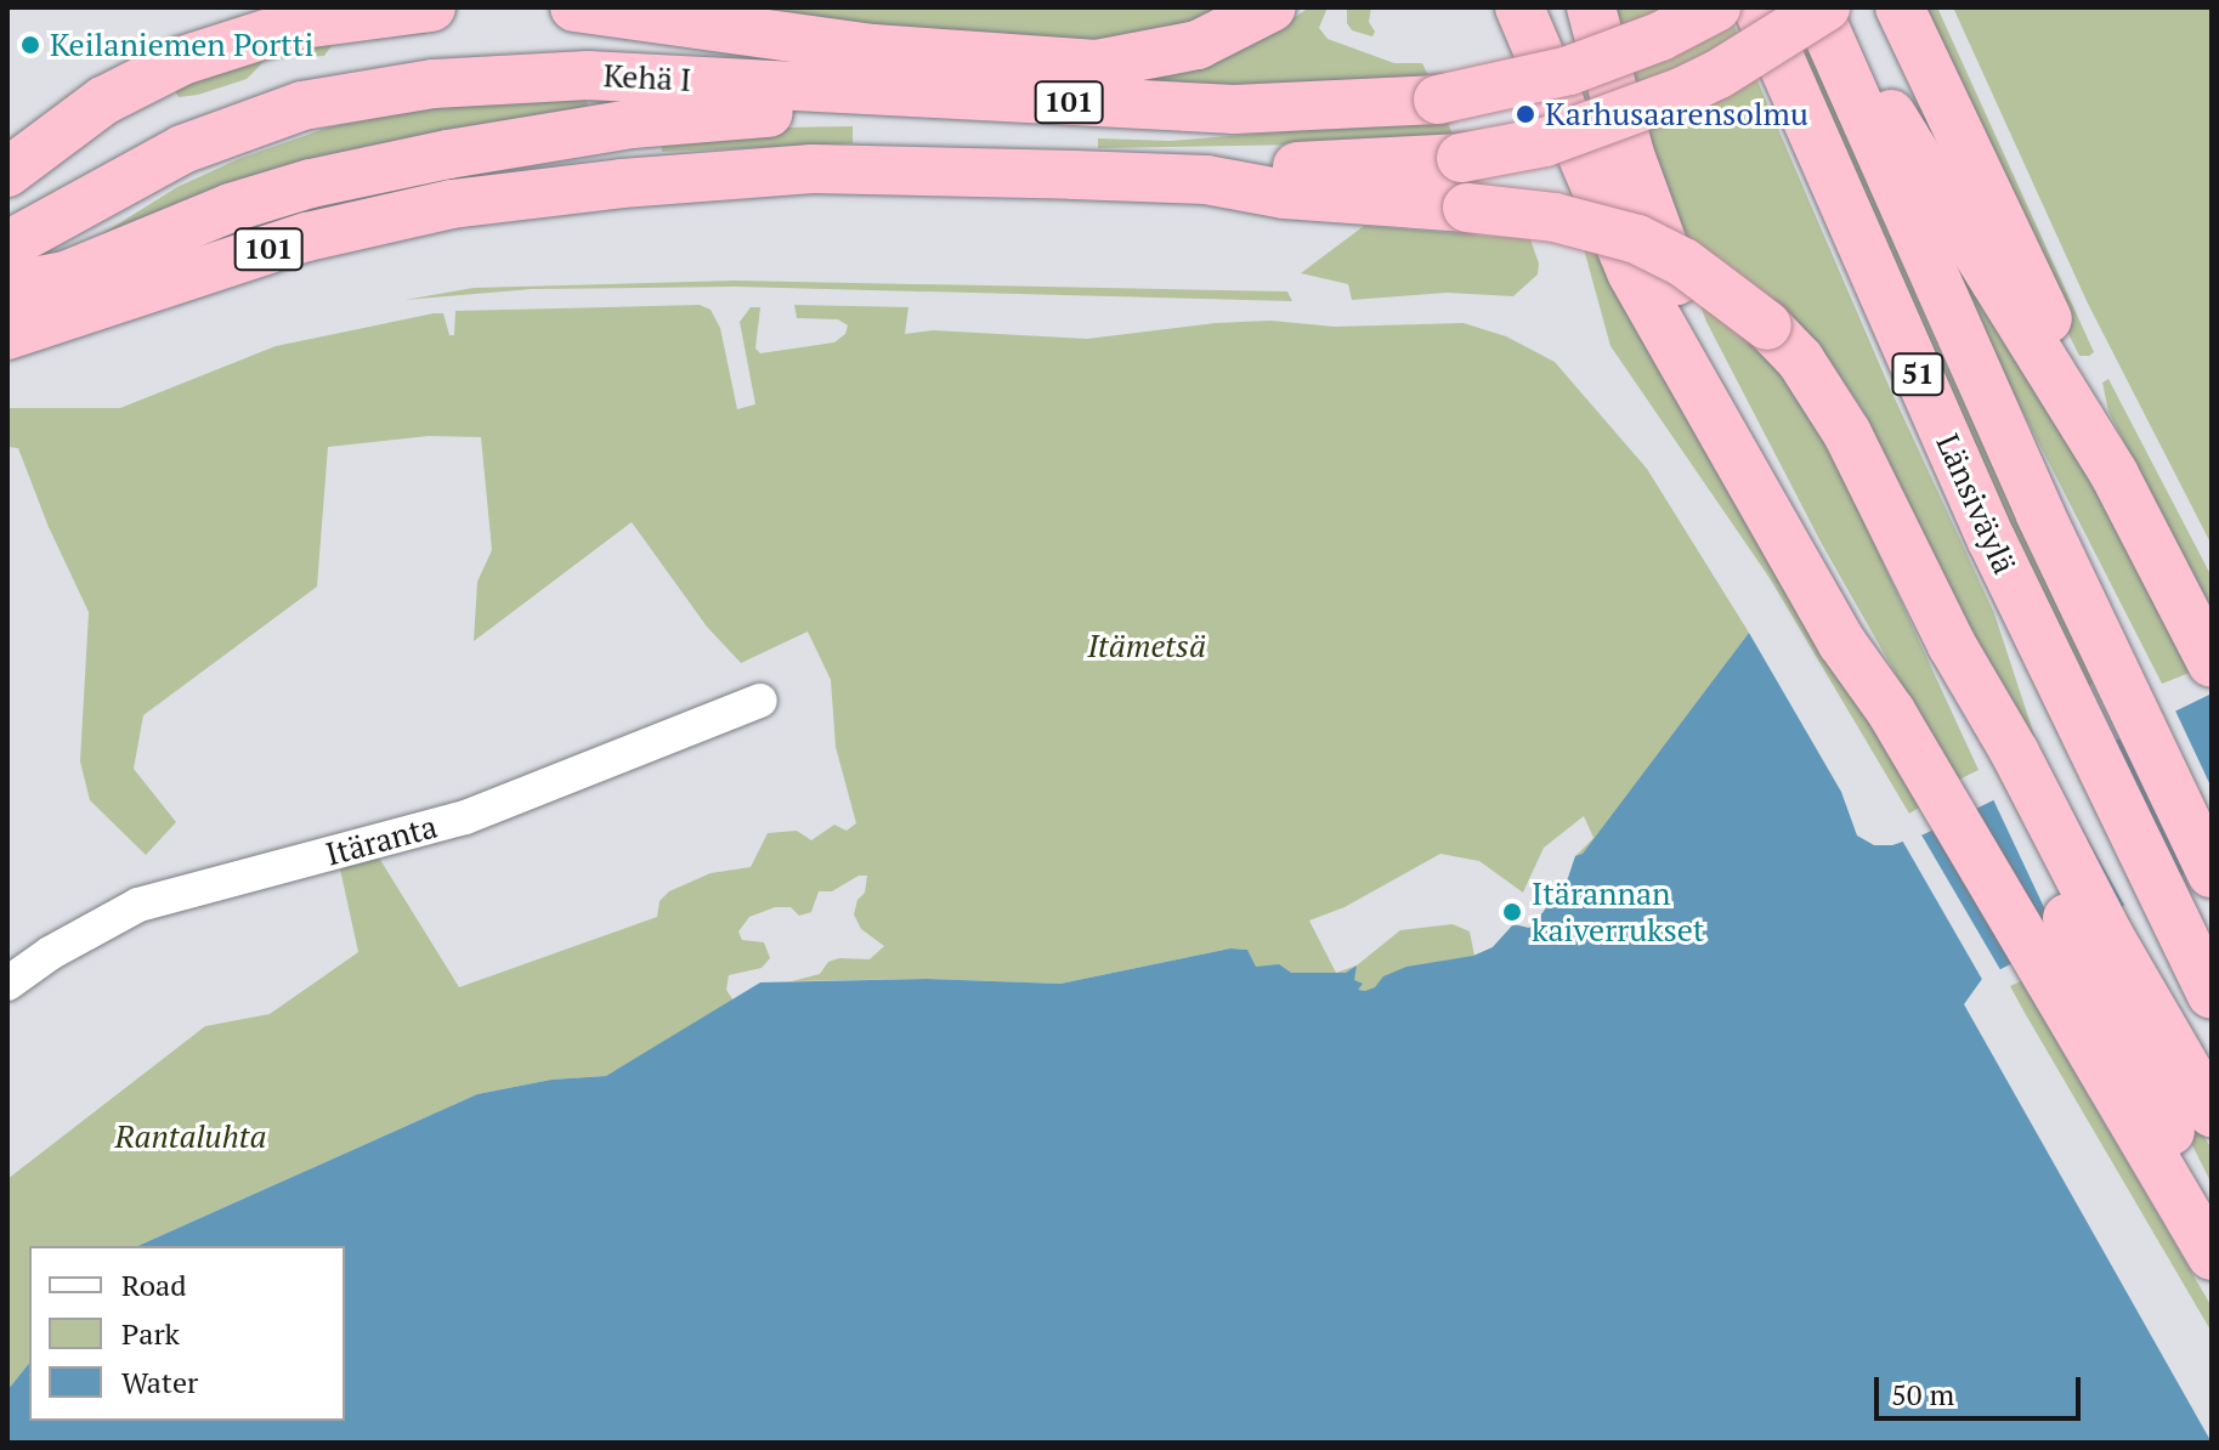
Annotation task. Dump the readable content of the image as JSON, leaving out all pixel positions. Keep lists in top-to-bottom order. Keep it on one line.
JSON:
{"streets":{"highway":["Kehä I","101","51","Länsiväylä"],"street":["Itäranta"]},"parks":["Itämetsä","Rantaluhta"],"places":["Keilaniemen Portti","Karhusaarensolmu","Itärannan kaiverrukset"],"legend":["Road","Park","Water"],"scale_bar":"50 m"}
